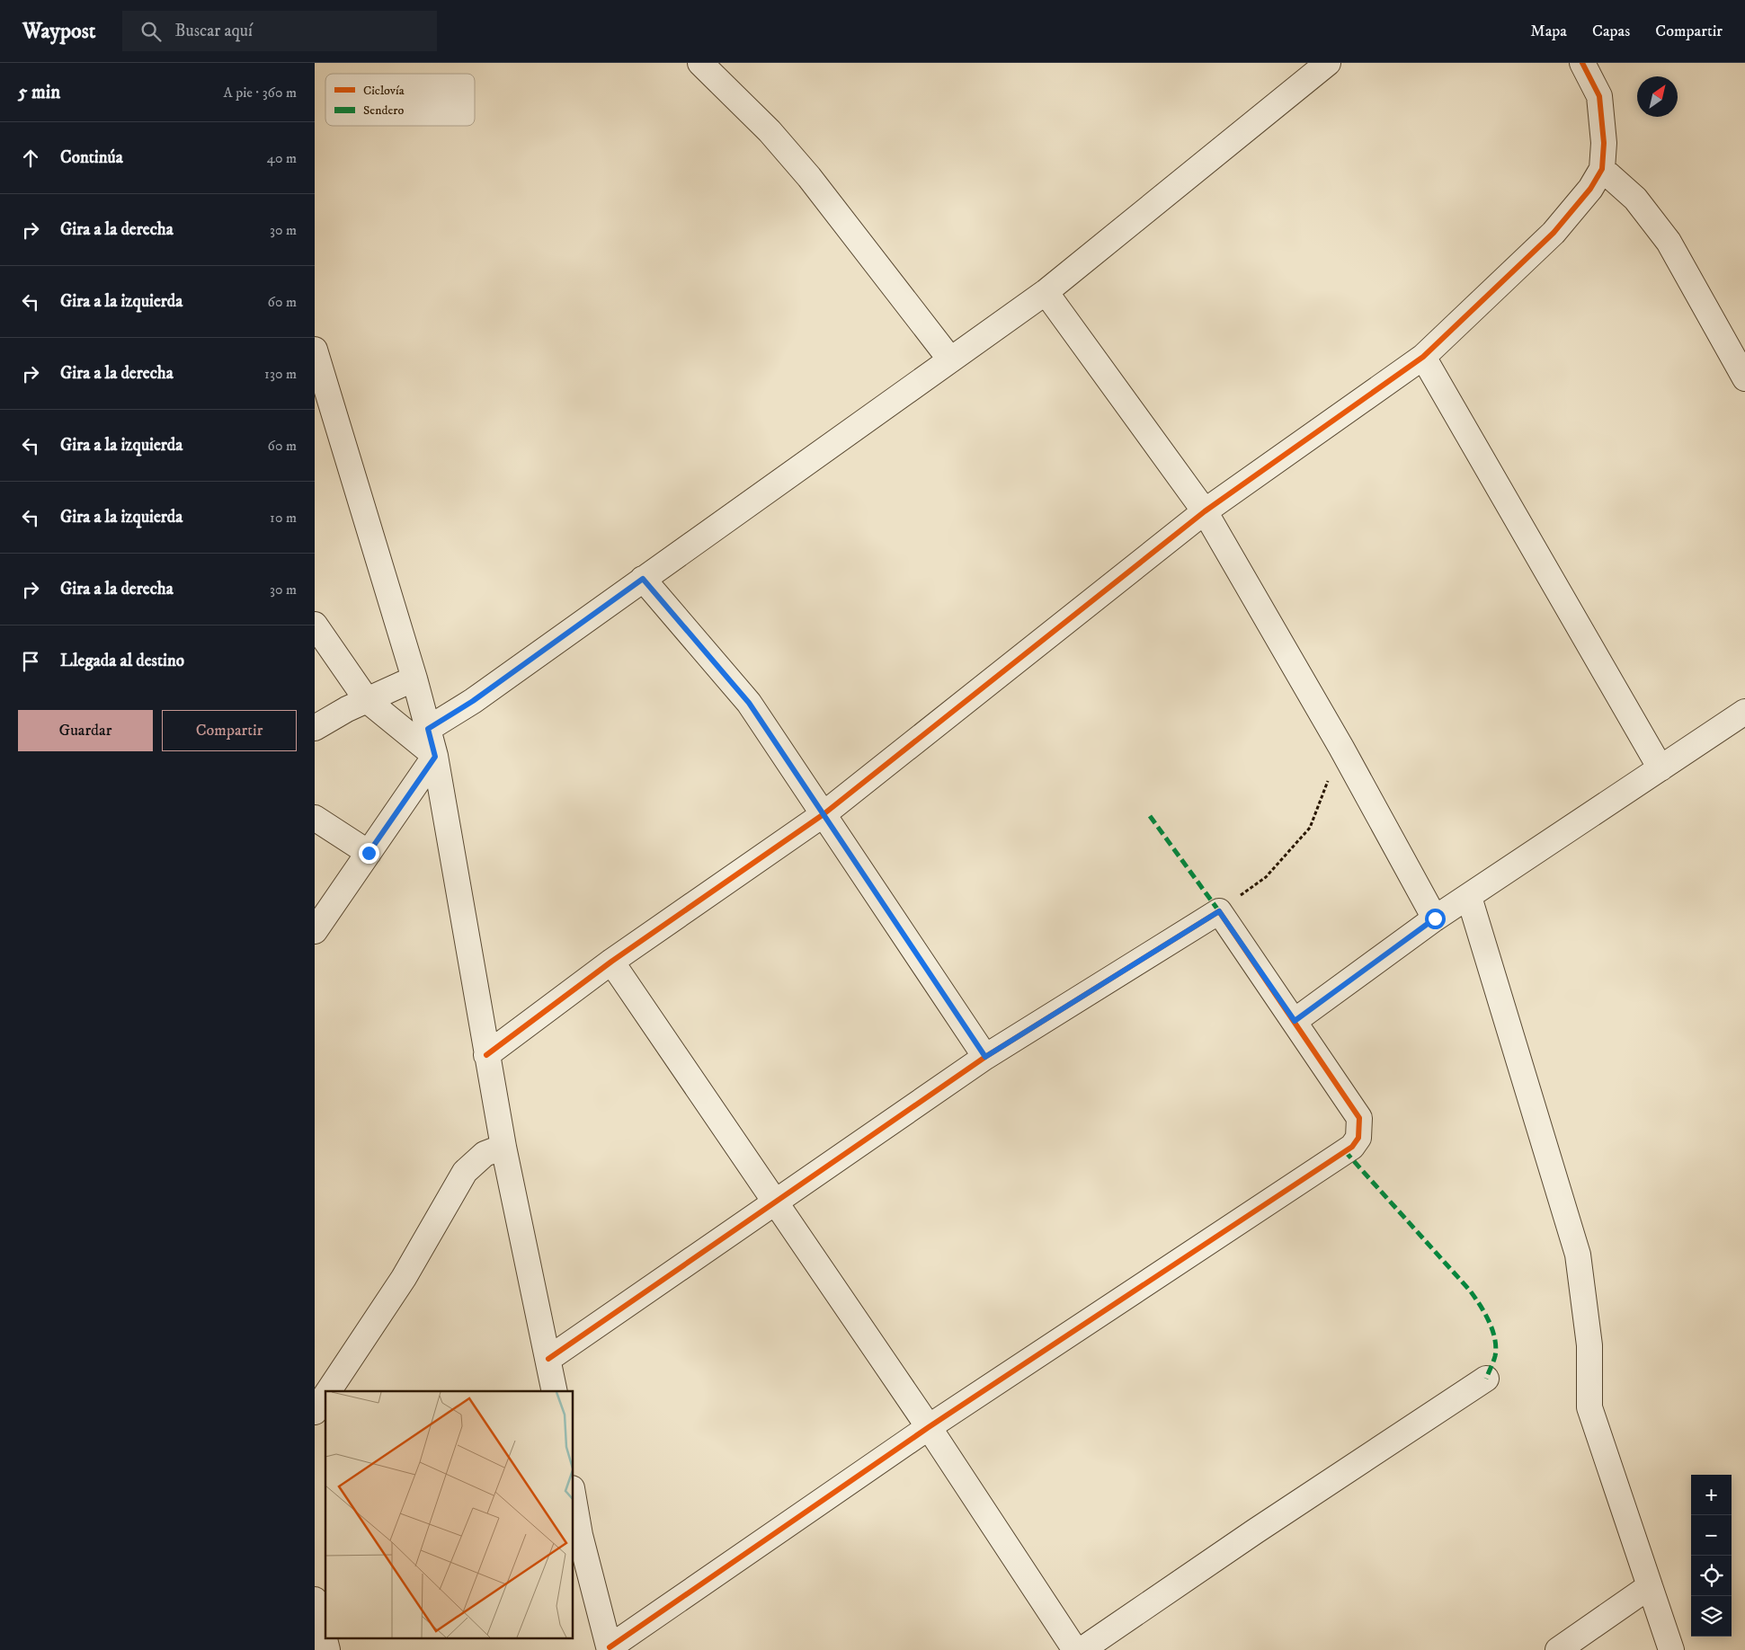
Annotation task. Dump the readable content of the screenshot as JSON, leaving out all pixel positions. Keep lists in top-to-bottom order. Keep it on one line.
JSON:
{"legend":["Ciclovía","Sendero"],"north":"top right","page":{"header":"Waypost","search":"Buscar aquí","nav":["Mapa","Capas","Compartir"],"heading":["5 min","A pie · 360 m"],"list":[["Continúa","40 m"],["Gira a la derecha","30 m"],["Gira a la izquierda","60 m"],["Gira a la derecha","130 m"],["Gira a la izquierda","60 m"],["Gira a la izquierda","10 m"],["Gira a la derecha","30 m"],"Llegada al destino"],"buttons":["Guardar","Compartir"],"map_buttons":["+","−"]}}
